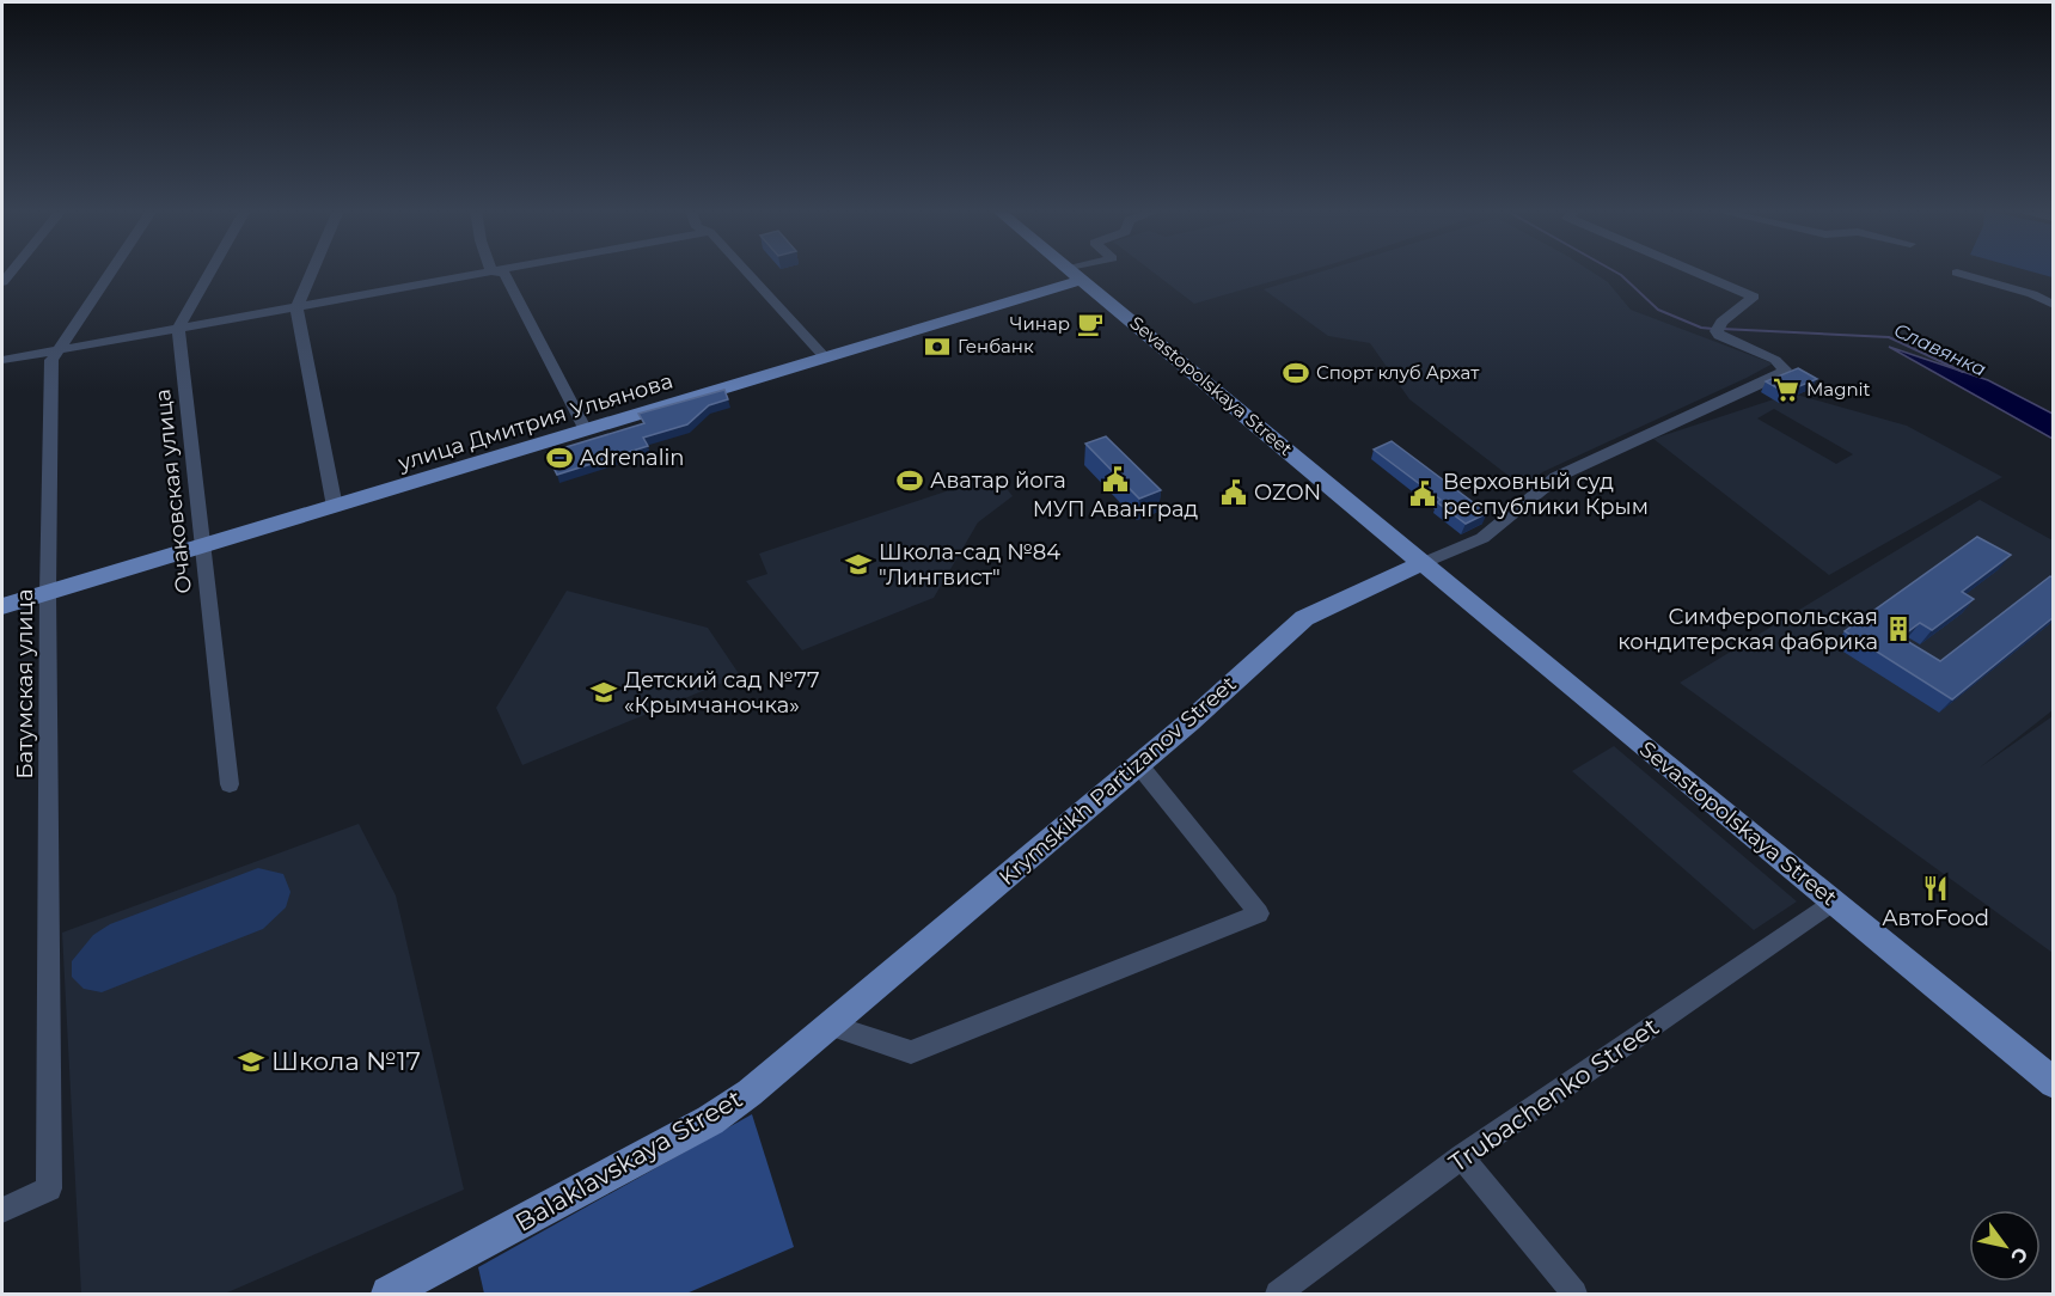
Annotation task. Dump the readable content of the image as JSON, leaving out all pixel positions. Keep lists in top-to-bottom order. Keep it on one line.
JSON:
{"streets":{"main road":["Sevastopolskaya Street","улица Дмитрия Ульянова","Krymskikh Partizanov Street","Balaklavskaya Street"],"street":["Очаковская улица","Батумская улица","Trubachenko Street"]},"crossings":[["Sevastopolskaya Street","улица Дмитрия Ульянова"],["Sevastopolskaya Street","Krymskikh Partizanov Street"],["Sevastopolskaya Street","Trubachenko Street"],["улица Дмитрия Ульянова","Очаковская улица"],["улица Дмитрия Ульянова","Батумская улица"],["Krymskikh Partizanov Street","Balaklavskaya Street"]],"water":["Славянка"],"places":{"cafe":["Чинар"],"bank":["Генбанк"],"sports":["Спорт клуб Архат","Adrenalin","Аватар йога"],"supermarket":["Magnit"],"public building":["МУП Аванград","OZON","Верховный суд республики Крым"],"school or university":["Школа-сад №84 \"Лингвист\"","Детский сад №77 «Крымчаночка»","Школа №17"],"building":["Симферопольская кондитерская фабрика"],"restaurant":["АвтоFood"]},"north":"bottom right"}
